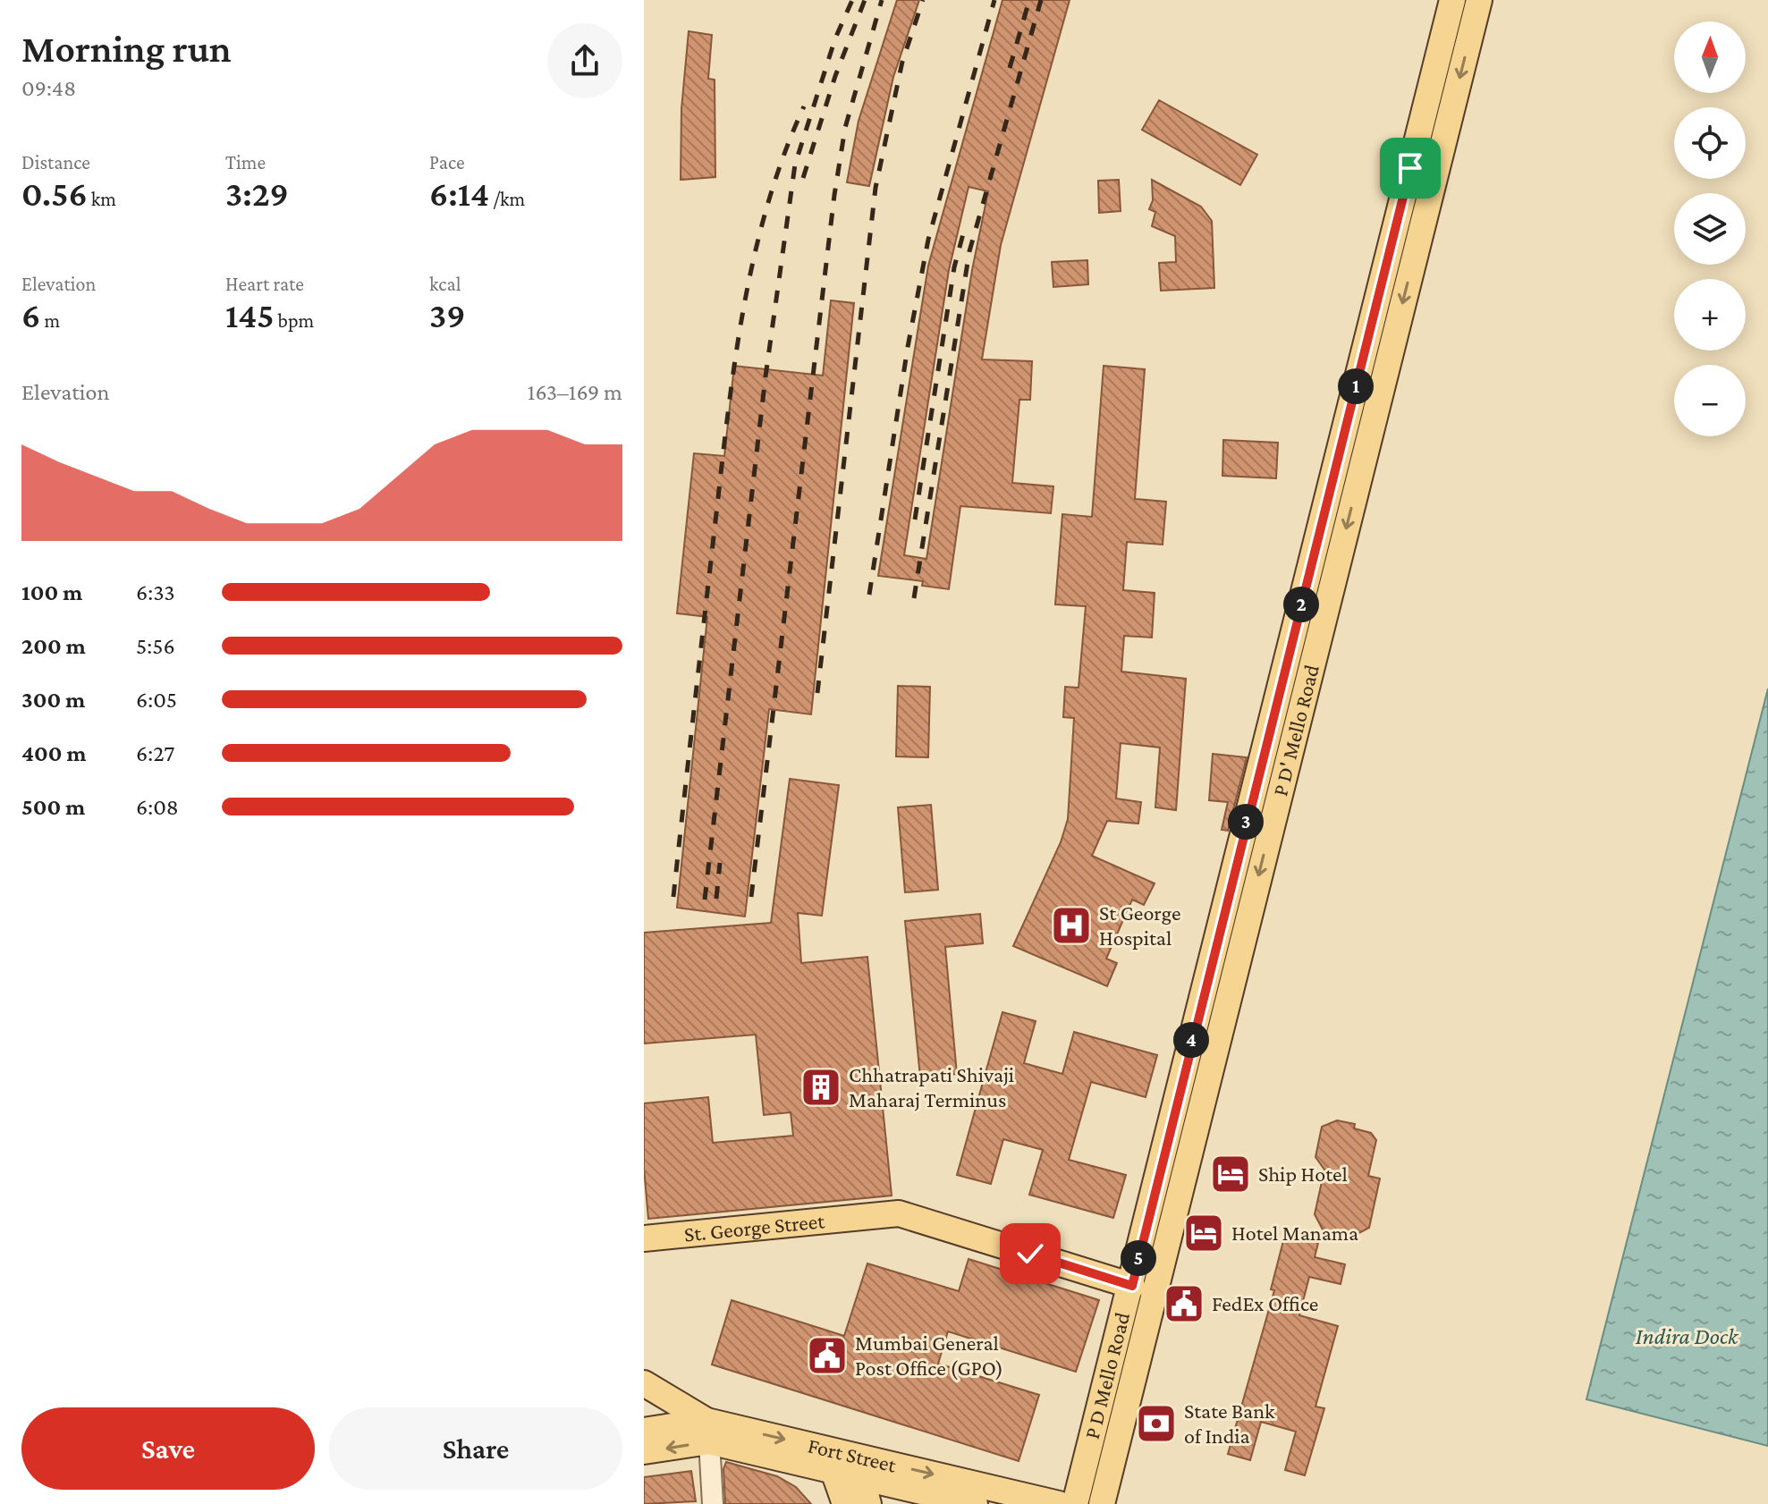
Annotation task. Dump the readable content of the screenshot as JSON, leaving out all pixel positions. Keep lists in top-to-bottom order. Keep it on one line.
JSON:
{"streets":{"main road":["P D' Mello Road","St. George Street","P D Mello Road","Fort Street"]},"crossings":[["St. George Street","P D Mello Road"]],"one_way":["P D' Mello Road"],"water":["Indira Dock"],"places":{"hospital":["St George Hospital"],"building":["Chhatrapati Shivaji Maharaj Terminus"],"hotel":["Ship Hotel","Hotel Manama"],"public building":["FedEx Office","Mumbai General Post Office (GPO)"],"bank":["State Bank of India"]},"north":"top","page":{"heading":["Morning run","09:48"],"map_buttons":["+","−"],"stats":[["Distance","0.56 km"],["Time","3:29"],["Pace","6:14 /km"],["Elevation","6 m"],["Heart rate","145 bpm"],["kcal","39"]],"chart":["Elevation","163–169 m"],"pins":["1","2","3","4","5"],"list":[{"name":"100 m","note":"6:33"},{"name":"200 m","note":"5:56"},{"name":"300 m","note":"6:05"},{"name":"400 m","note":"6:27"},{"name":"500 m","note":"6:08"}],"buttons":["Save","Share"]}}
